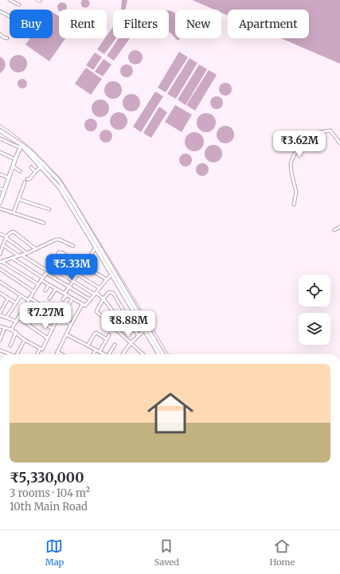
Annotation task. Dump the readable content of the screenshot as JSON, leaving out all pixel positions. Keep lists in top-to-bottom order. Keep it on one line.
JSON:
{"page":{"chip":["Buy","Rent","Filters","New","Apartment"],"price":["₹3.62M","₹5.33M","₹7.27M","₹8.88M"],"list":[{"name":"₹5,330,000","note":"3 rooms · 104 m² · 10th Main Road"}],"tabs":["Map","Saved","Home"]}}
